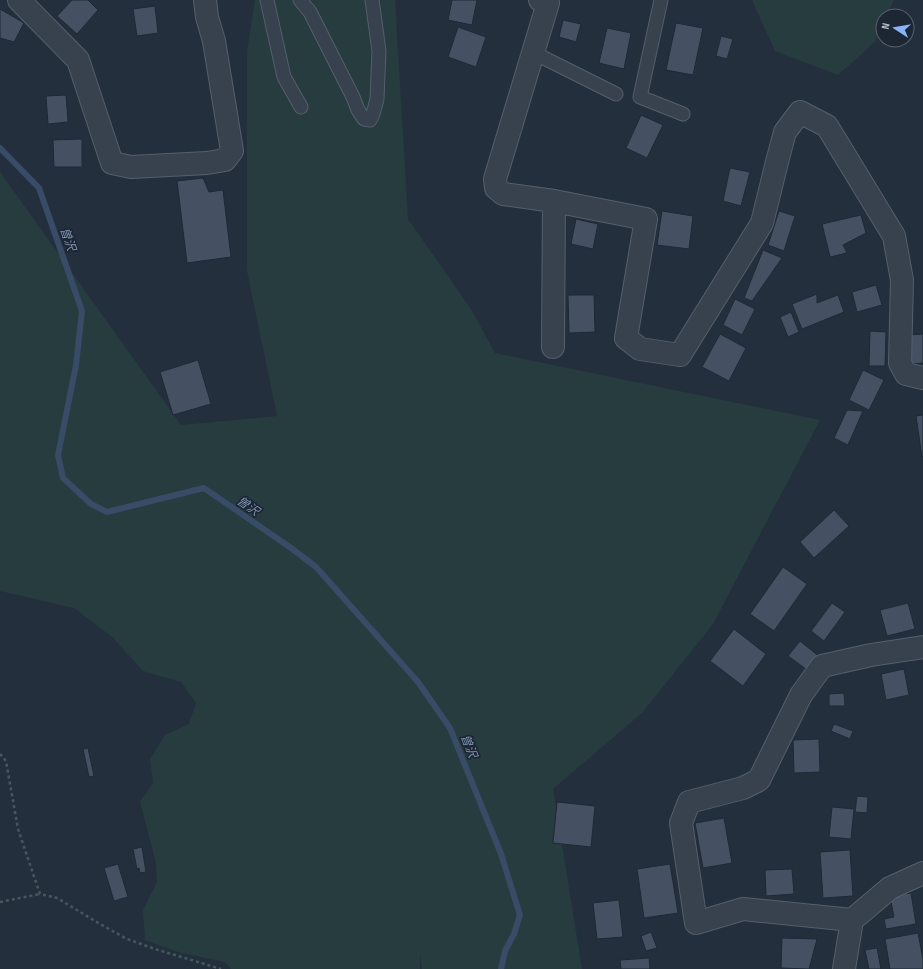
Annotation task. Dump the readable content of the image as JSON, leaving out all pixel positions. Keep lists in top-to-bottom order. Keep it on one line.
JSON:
{"water":["曽沢"],"north":"left"}
